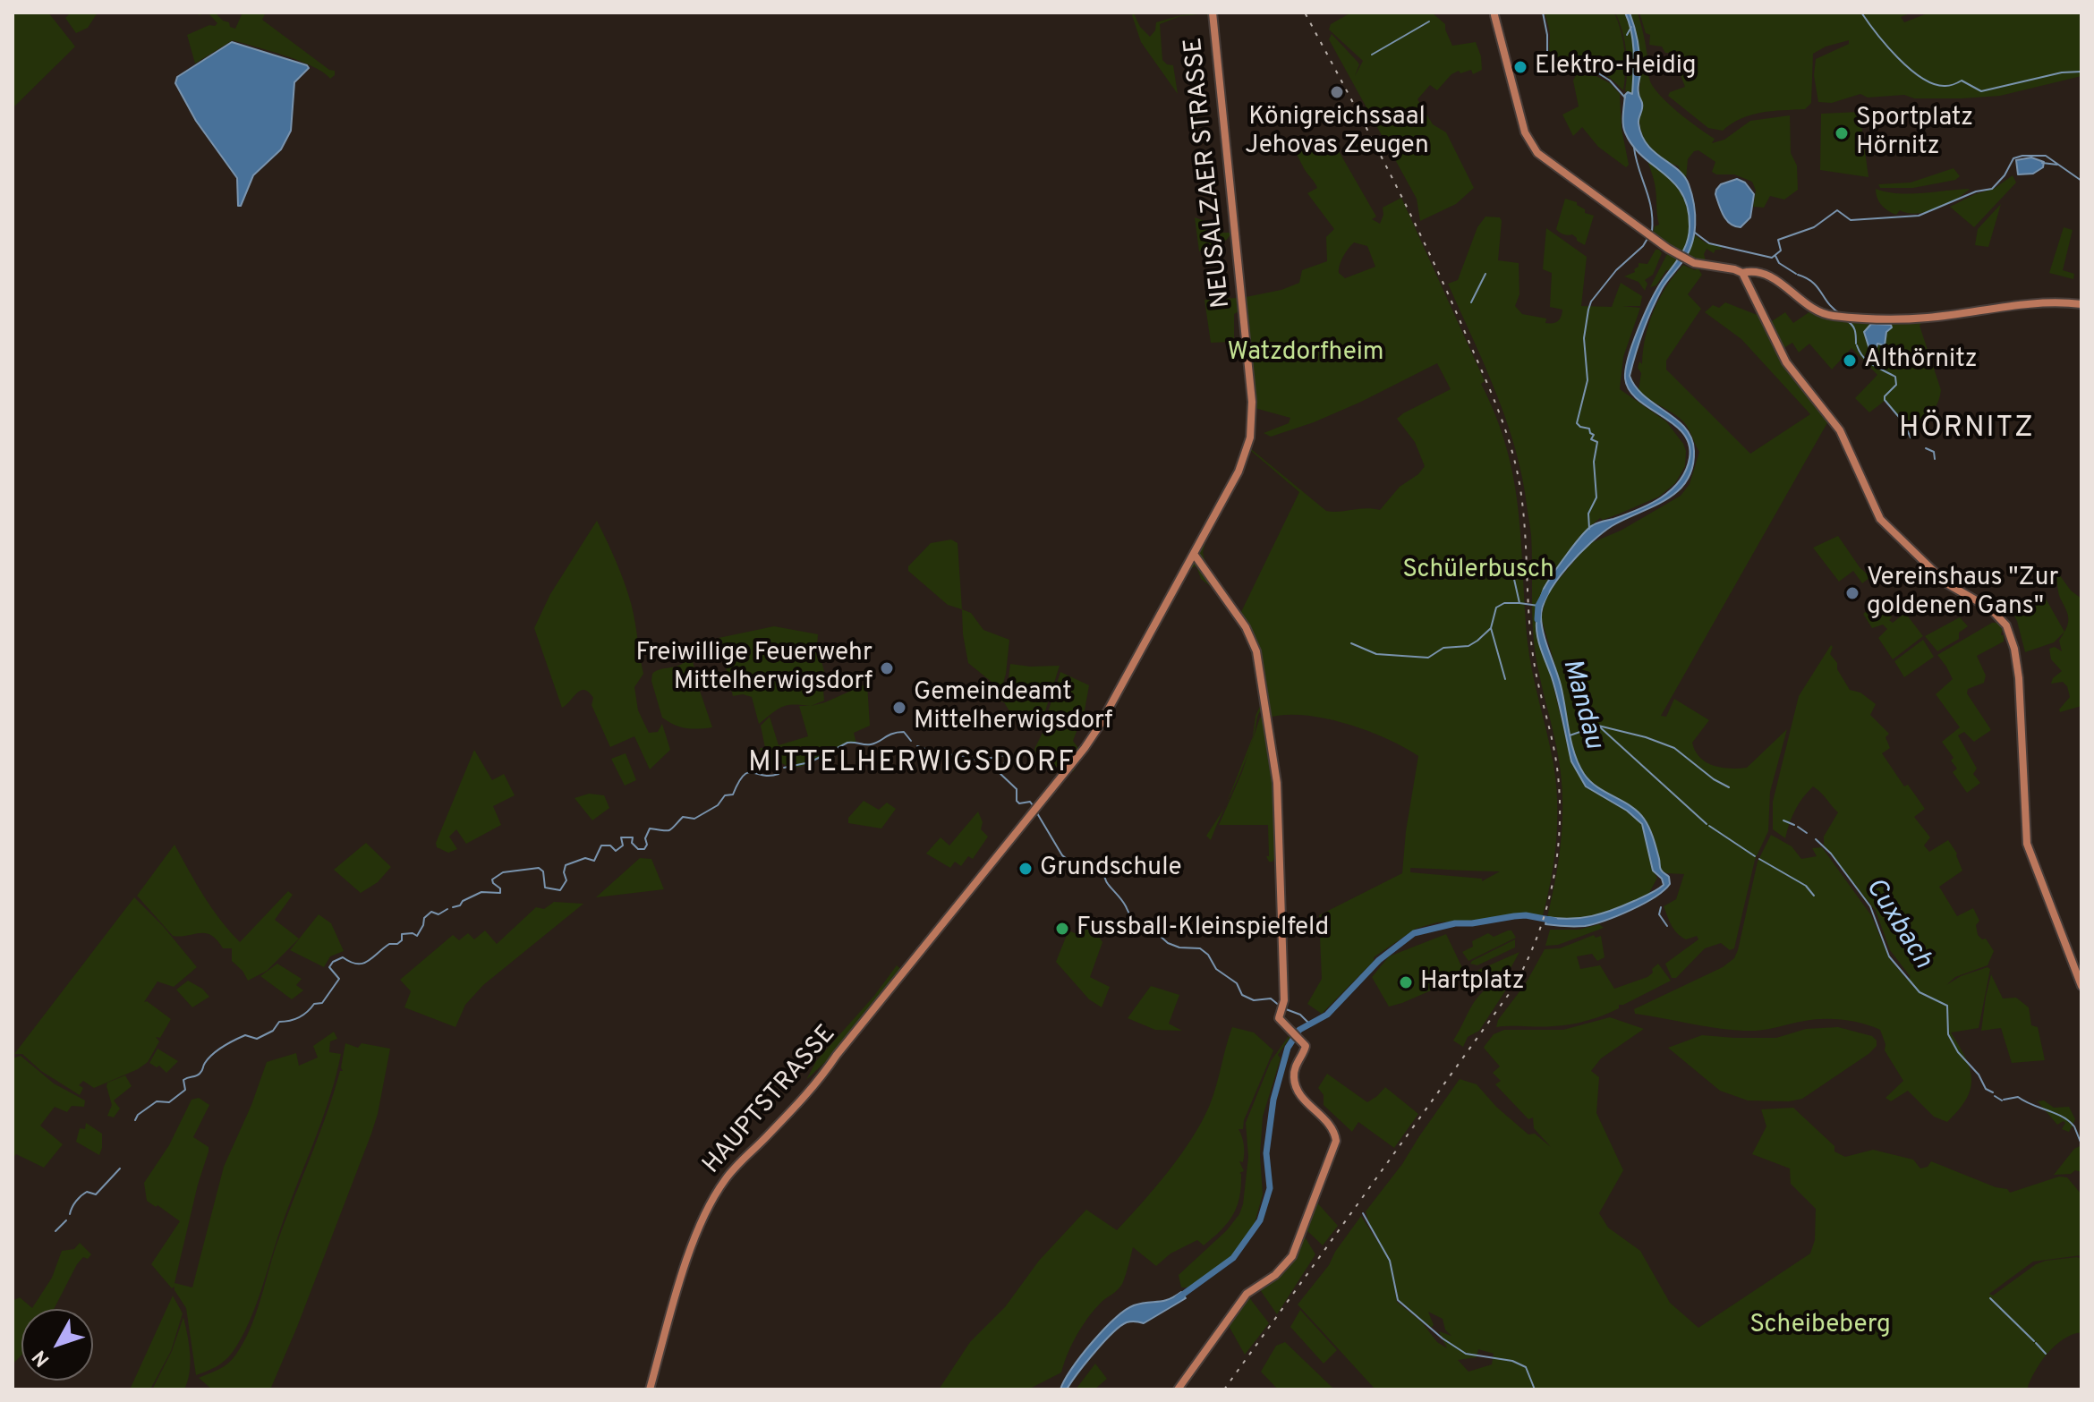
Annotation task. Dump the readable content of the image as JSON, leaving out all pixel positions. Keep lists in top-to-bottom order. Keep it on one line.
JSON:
{"streets":{"main road":["NEUSALZAER STRASSE","HAUPTSTRASSE"]},"crossings":[["NEUSALZAER STRASSE","HAUPTSTRASSE"]],"districts":["HÖRNITZ","MITTELHERWIGSDORF"],"water":["Mandau","Cuxbach"],"parks":["Watzdorfheim","Schülerbusch","Scheibeberg"],"places":["Elektro-Heidig","Königreichssaal Jehovas Zeugen","Sportplatz Hörnitz","Althörnitz","Vereinshaus \"Zur goldenen Gans\"","Freiwillige Feuerwehr Mittelherwigsdorf","Gemeindeamt Mittelherwigsdorf","Grundschule","Fussball-Kleinspielfeld","Hartplatz"],"north":"bottom left"}
